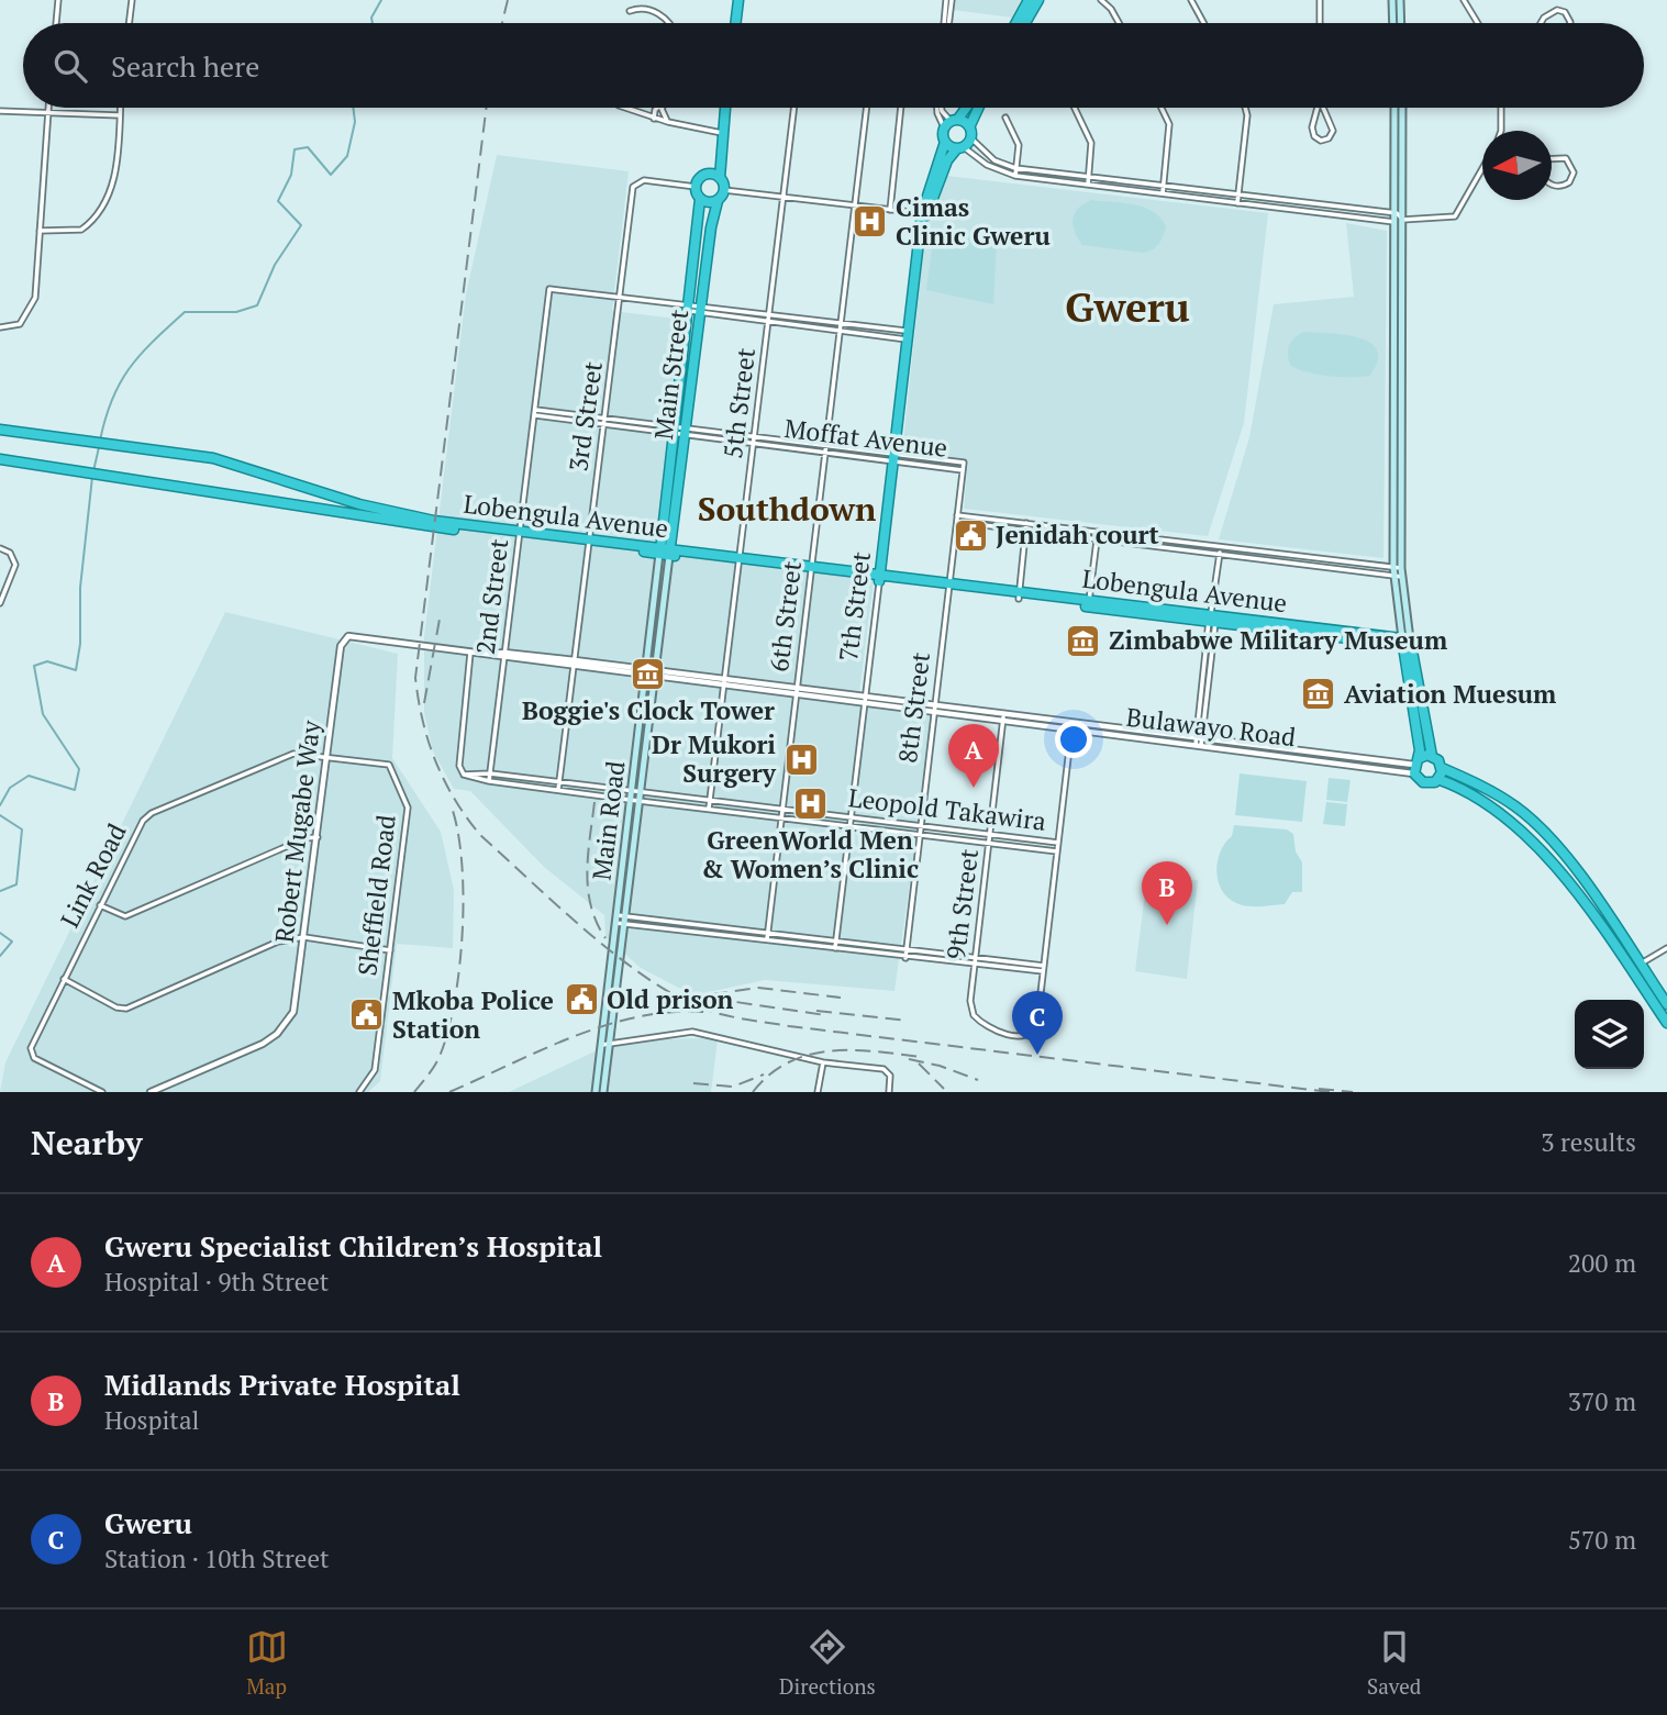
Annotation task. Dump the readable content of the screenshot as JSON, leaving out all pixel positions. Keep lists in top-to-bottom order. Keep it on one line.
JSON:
{"streets":{"highway":["Main Street","Lobengula Avenue","7th Street"],"main road":["Main Road"],"street":["5th Street","3rd Street","Moffat Avenue","2nd Street","6th Street","8th Street","Bulawayo Road","Leopold Takawira","Robert Mugabe Way","Link Road","Sheffield Road","9th Street"]},"crossings":[["Main Street","3rd Street"],["Main Street","Moffat Avenue"],["Main Street","Lobengula Avenue"],["Main Street","Main Road"],["5th Street","Moffat Avenue"],["5th Street","Lobengula Avenue"],["5th Street","Leopold Takawira"],["5th Street","Robert Mugabe Way"],["3rd Street","Moffat Avenue"],["3rd Street","Lobengula Avenue"],["3rd Street","2nd Street"],["3rd Street","Leopold Takawira"],["3rd Street","Robert Mugabe Way"],["Moffat Avenue","2nd Street"],["Moffat Avenue","7th Street"],["Moffat Avenue","6th Street"],["Moffat Avenue","8th Street"],["Lobengula Avenue","2nd Street"],["Lobengula Avenue","7th Street"],["Lobengula Avenue","6th Street"],["Lobengula Avenue","8th Street"],["Lobengula Avenue","Main Road"],["2nd Street","Leopold Takawira"],["2nd Street","Robert Mugabe Way"],["7th Street","Leopold Takawira"],["7th Street","Robert Mugabe Way"],["6th Street","Leopold Takawira"],["6th Street","Robert Mugabe Way"],["8th Street","Leopold Takawira"],["8th Street","Robert Mugabe Way"],["Bulawayo Road","Robert Mugabe Way"],["Bulawayo Road","9th Street"],["Leopold Takawira","Main Road"],["Leopold Takawira","9th Street"],["Main Road","Robert Mugabe Way"],["Robert Mugabe Way","Link Road"],["Robert Mugabe Way","Sheffield Road"],["Robert Mugabe Way","9th Street"],["Link Road","Sheffield Road"]],"districts":["Gweru","Southdown"],"places":{"hospital":["Cimas Clinic Gweru","Dr Mukori Surgery","GreenWorld Men & Women’s Clinic"],"public building":["Jenidah court","Old prison","Mkoba Police Station"],"museum":["Zimbabwe Military Museum","Boggie's Clock Tower","Aviation Muesum"]},"north":"left","page":{"search":"Search here","pins":["A","B","C"],"heading":["Nearby","3 results"],"list":[{"mark":"A","name":"Gweru Specialist Children’s Hospital","note":"Hospital · 9th Street","value":"200 m"},{"mark":"B","name":"Midlands Private Hospital","note":"Hospital","value":"370 m"},{"mark":"C","name":"Gweru","note":"Station · 10th Street","value":"570 m"}],"nav":["Map","Directions","Saved"]}}
